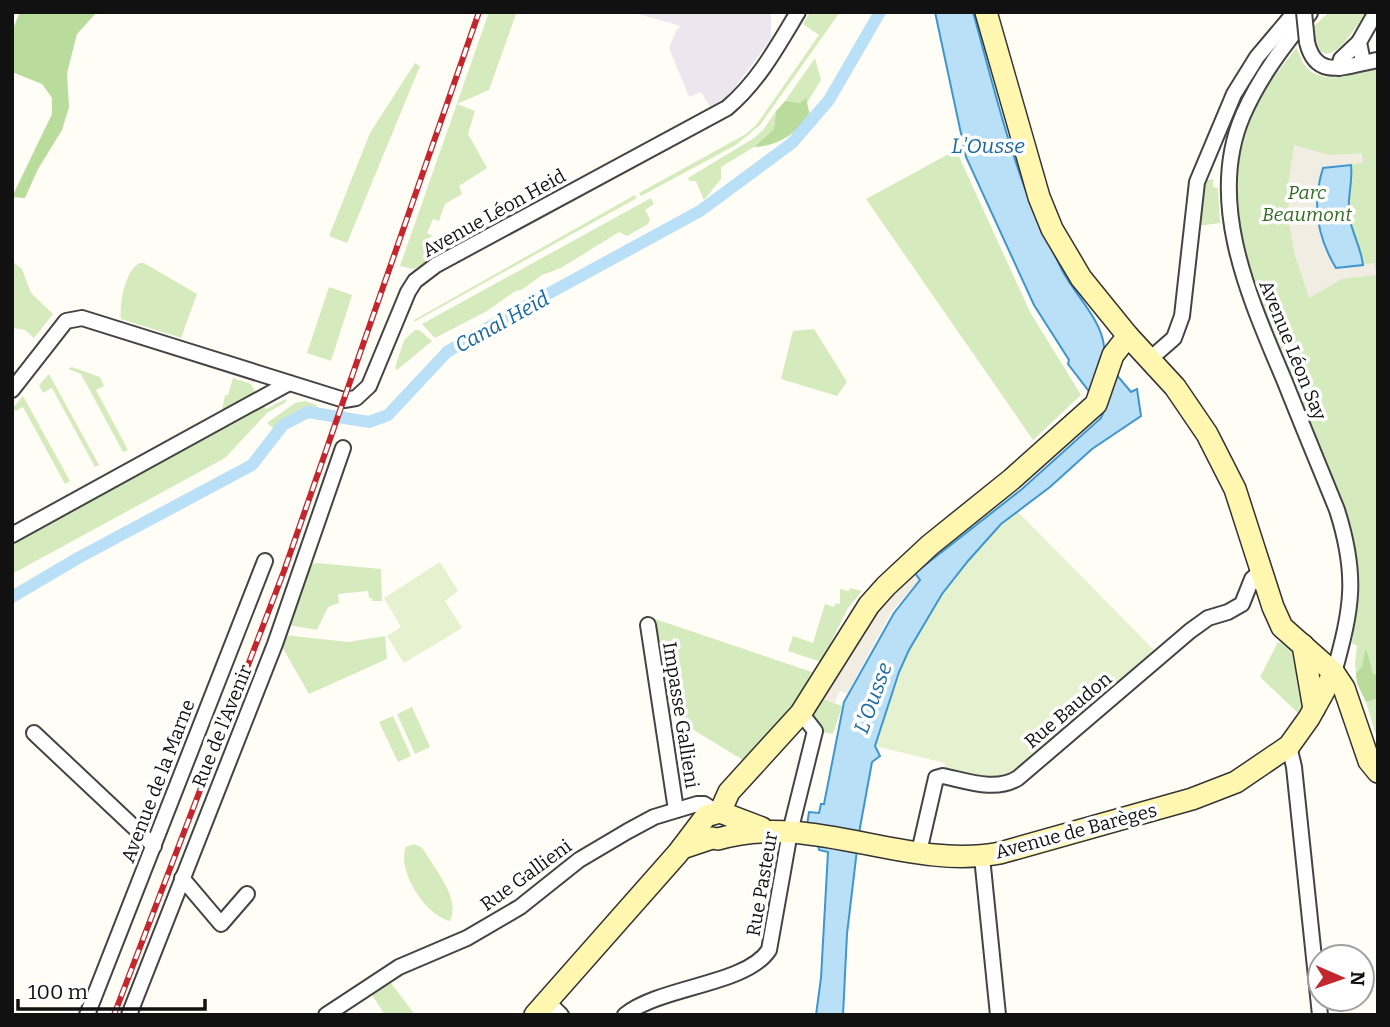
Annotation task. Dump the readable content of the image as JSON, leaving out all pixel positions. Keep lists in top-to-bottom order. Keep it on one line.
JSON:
{"streets":{"main road":["Avenue de Barèges"],"street":["Avenue Léon Heid","Avenue Léon Say","Rue Baudon","Impasse Gallieni","Rue de l'Avenir","Avenue de la Marne","Rue Gallieni","Rue Pasteur"]},"crossings":[["Avenue Léon Say","Avenue de Barèges"],["Rue Baudon","Avenue de Barèges"],["Impasse Gallieni","Rue Gallieni"],["Avenue de Barèges","Rue Gallieni"],["Avenue de Barèges","Rue Pasteur"]],"water":["L'Ousse","Canal Heïd"],"parks":["Parc Beaumont"],"scale_bar":"100 m","north":"right"}
